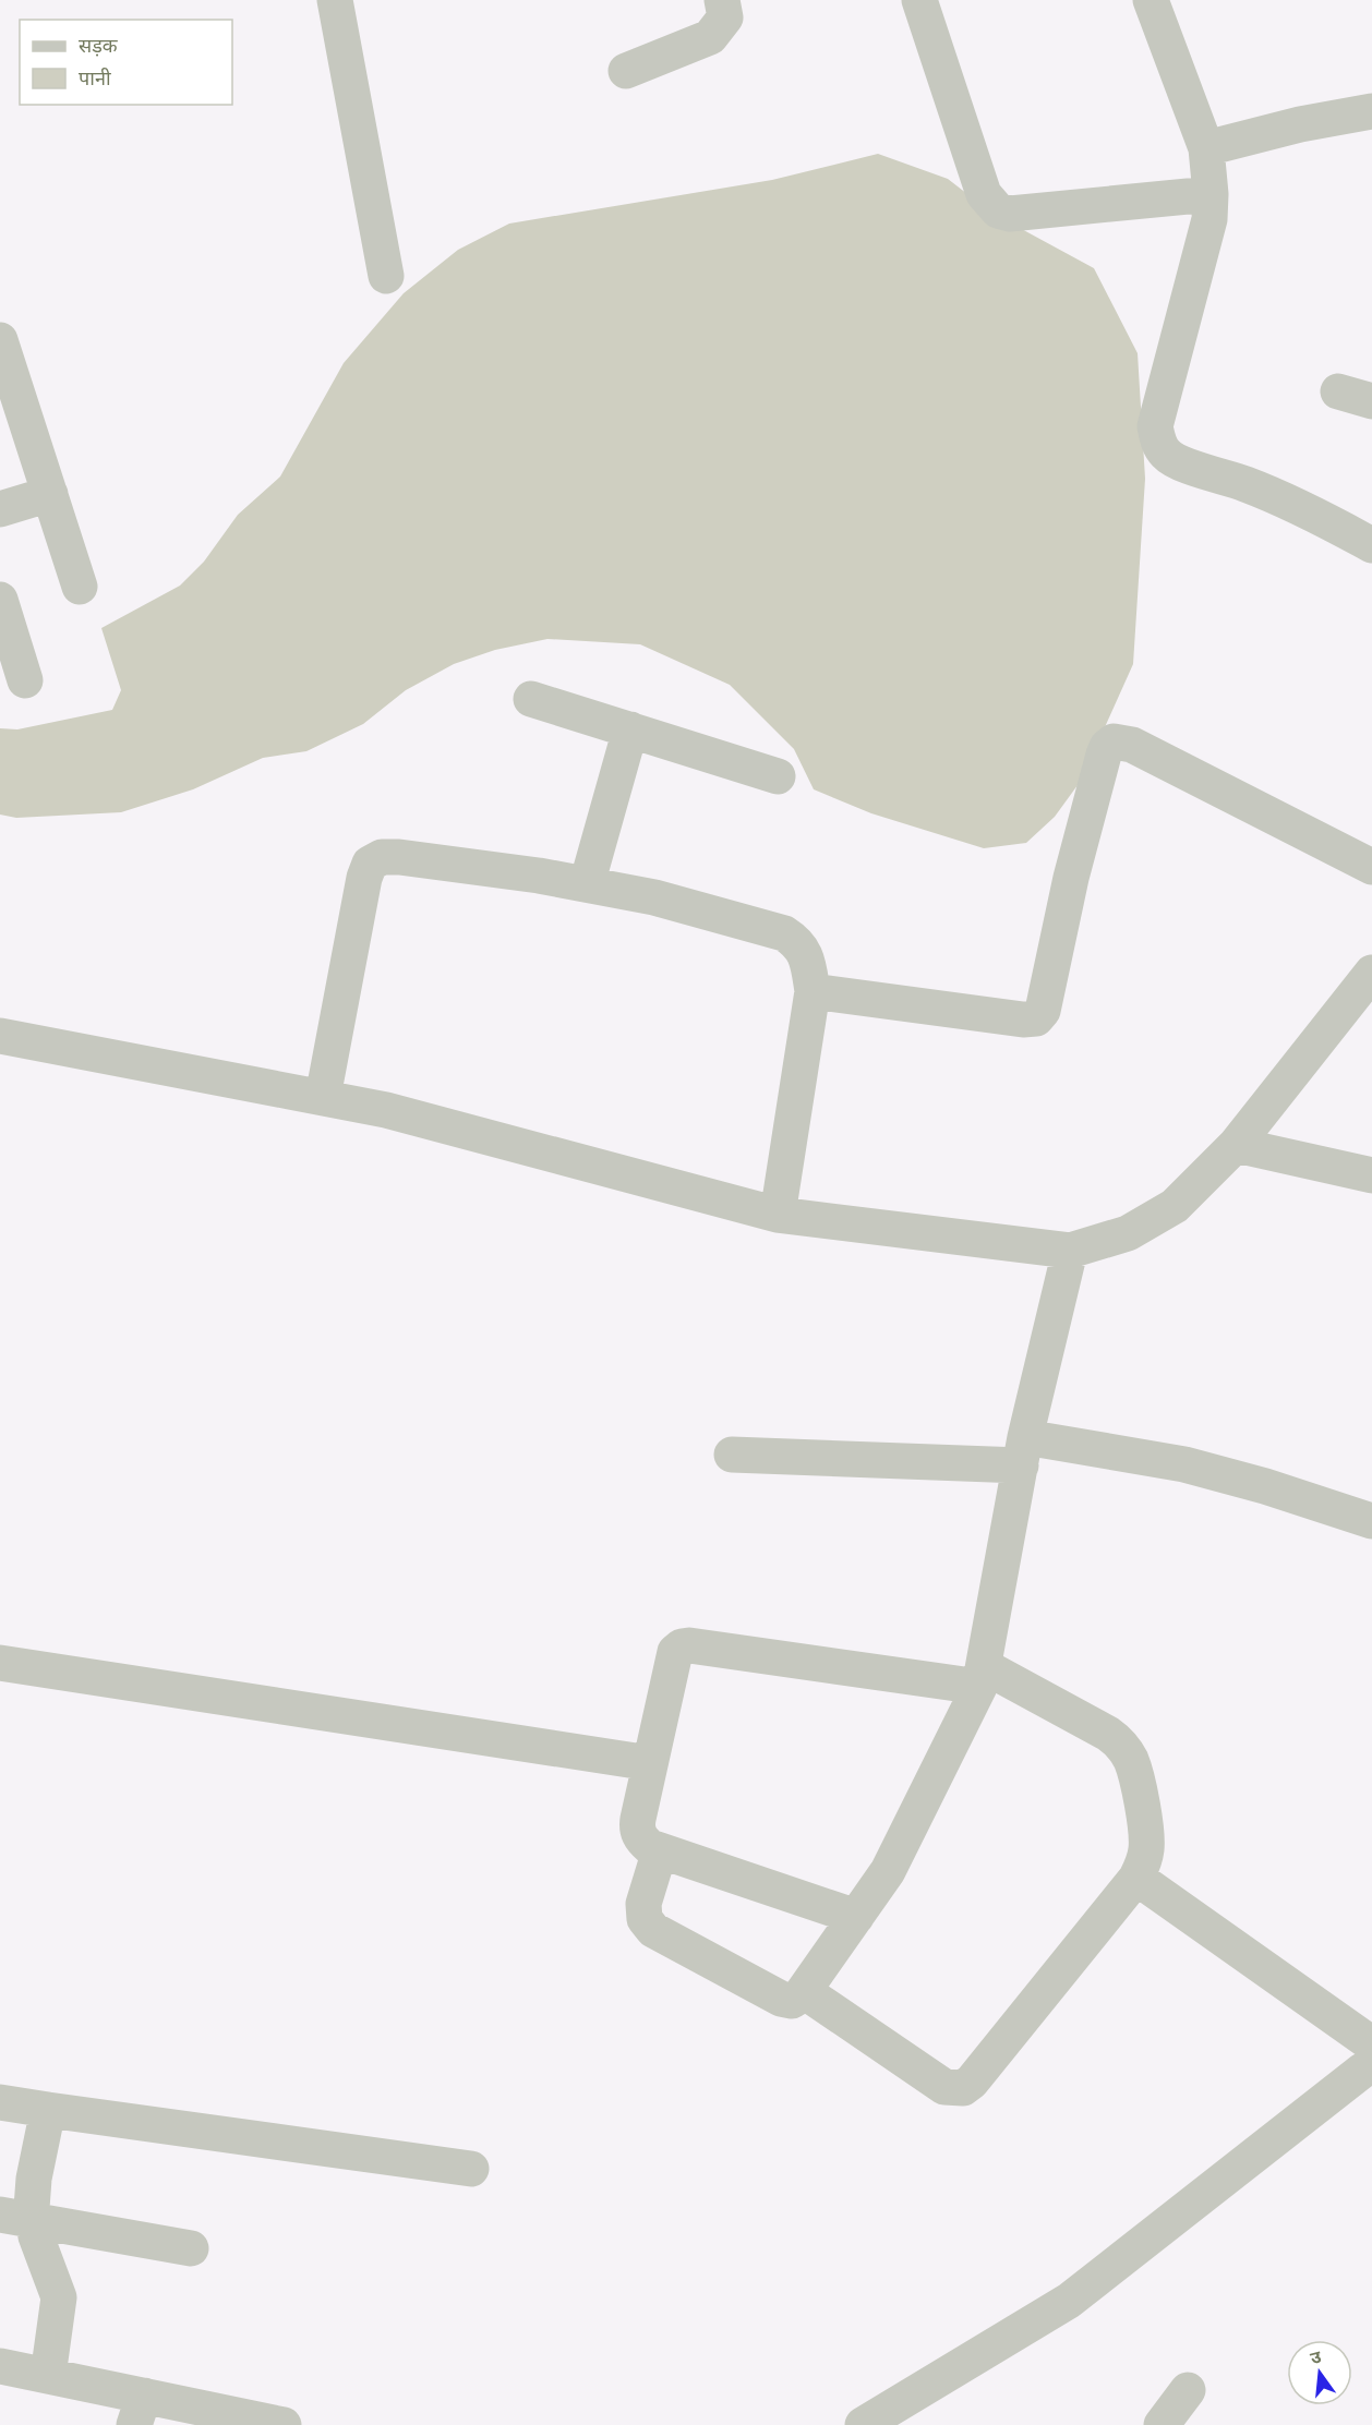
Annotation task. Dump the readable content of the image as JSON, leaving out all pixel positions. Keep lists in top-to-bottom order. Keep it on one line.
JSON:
{"legend":["सड़क","पानी"],"north":"top"}
